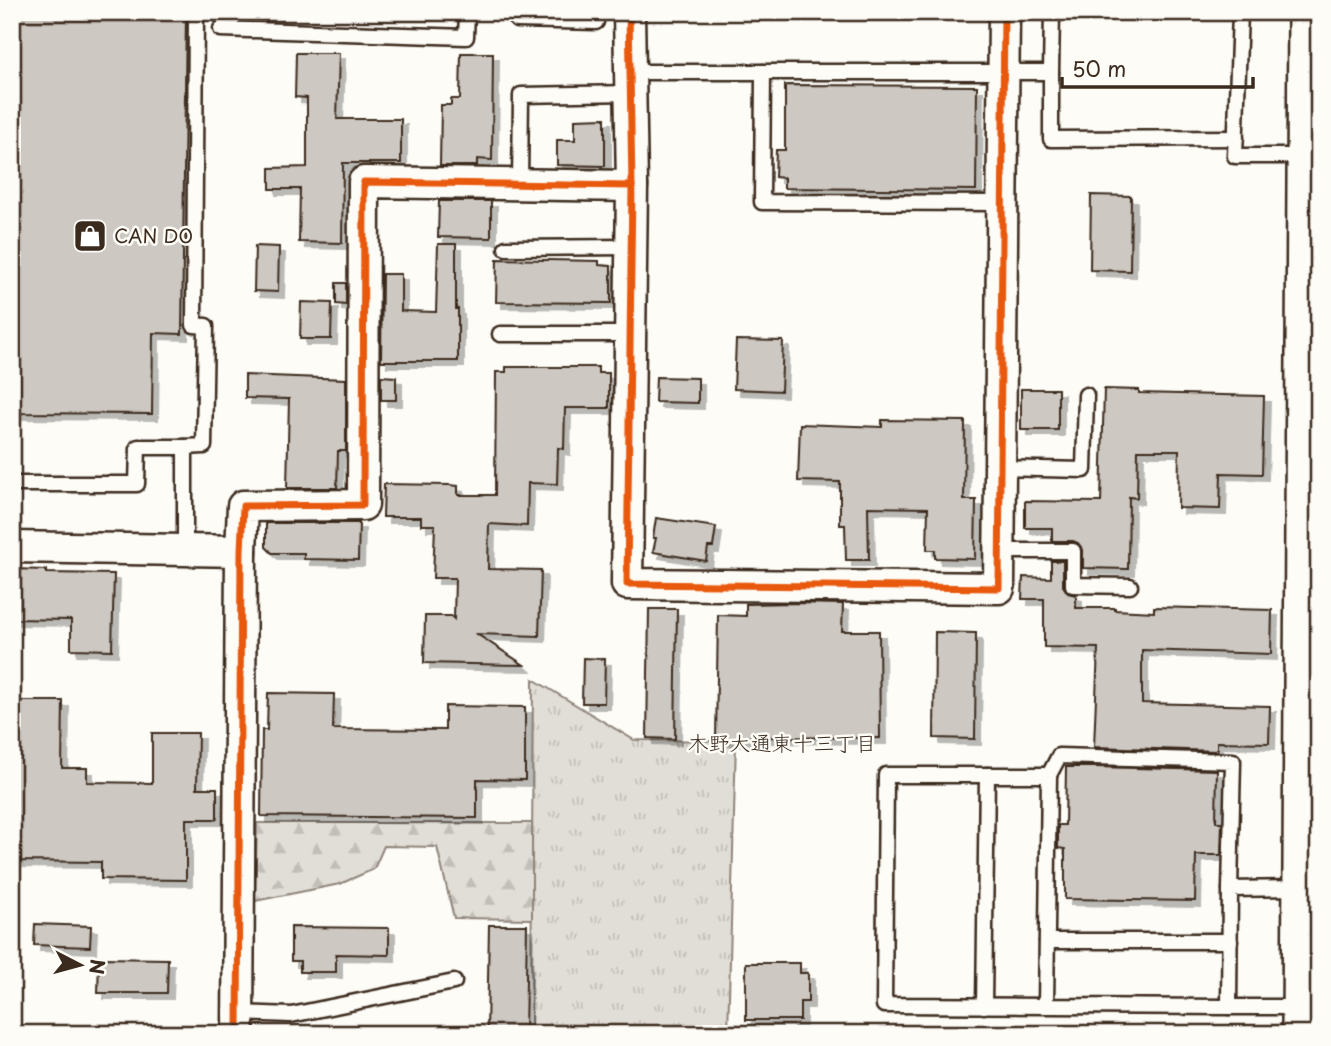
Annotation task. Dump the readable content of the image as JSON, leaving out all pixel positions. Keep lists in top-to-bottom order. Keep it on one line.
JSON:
{"districts":["木野大通東十三丁目"],"places":{"shop":["CAN DO"]},"scale_bar":"50 m","north":"right"}
